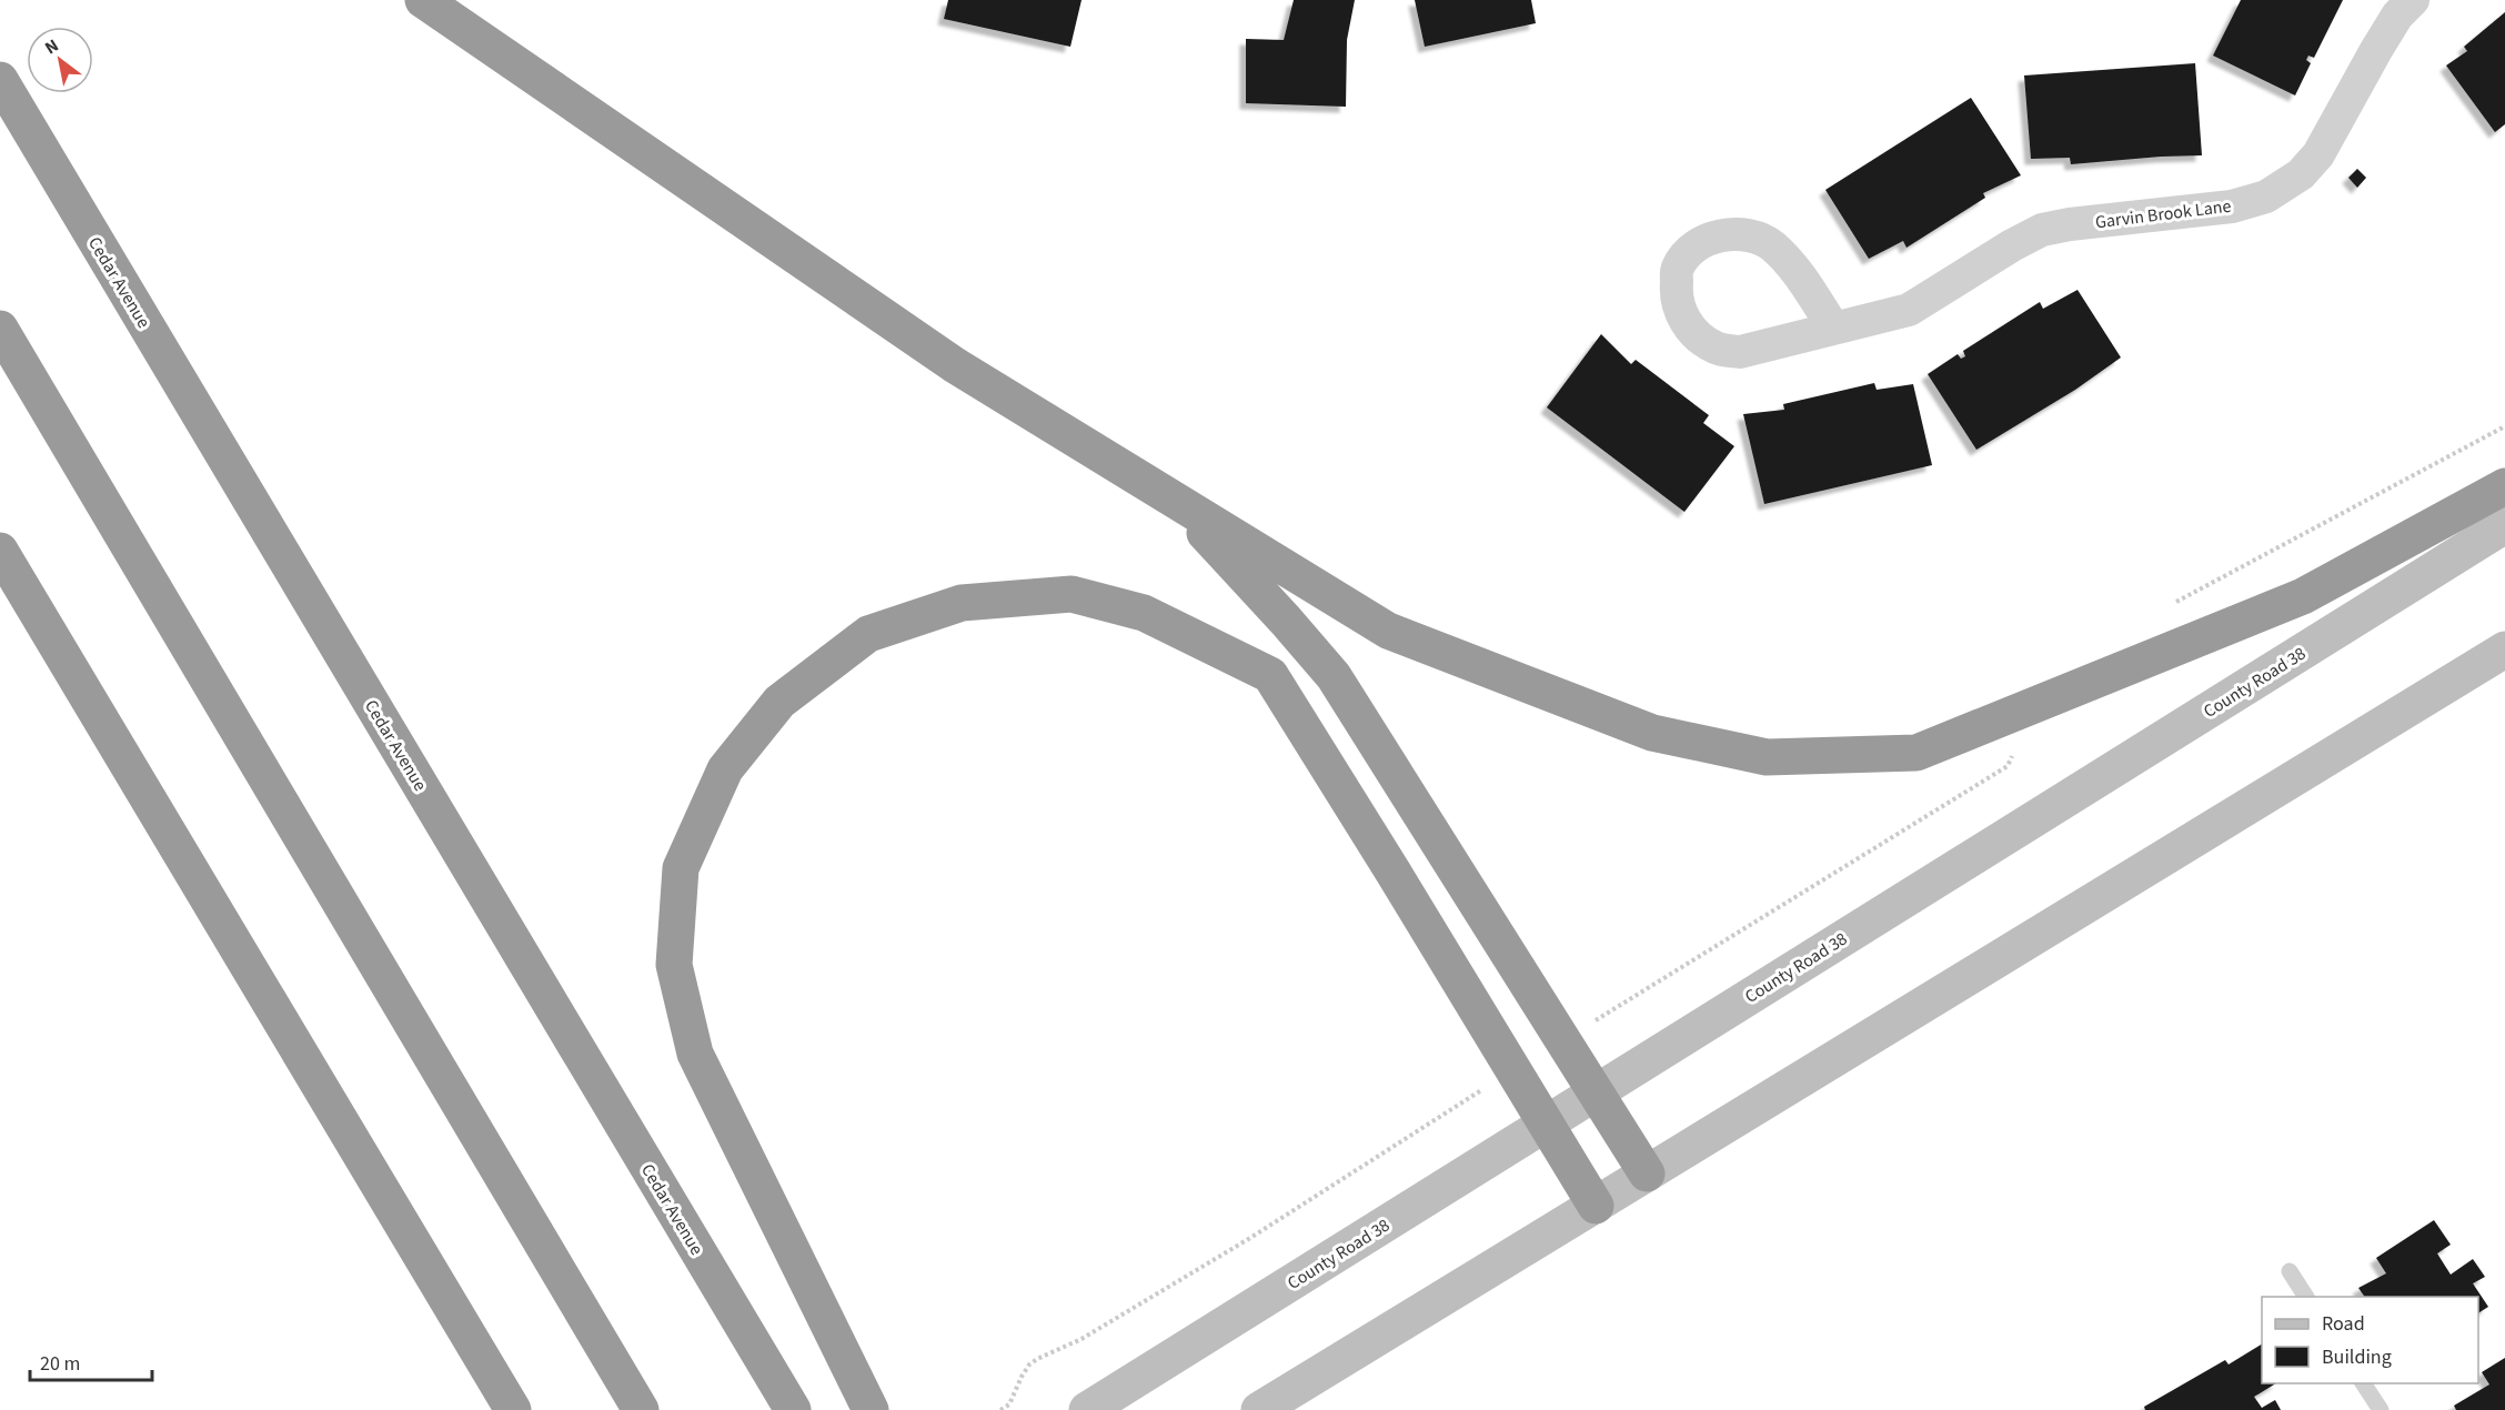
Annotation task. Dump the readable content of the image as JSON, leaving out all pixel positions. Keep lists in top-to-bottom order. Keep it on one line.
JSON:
{"streets":{"highway":["Cedar Avenue"],"main road":["County Road 38"],"street":["Garvin Brook Lane"]},"legend":["Road","Building"],"scale_bar":"20 m","north":"top left"}
